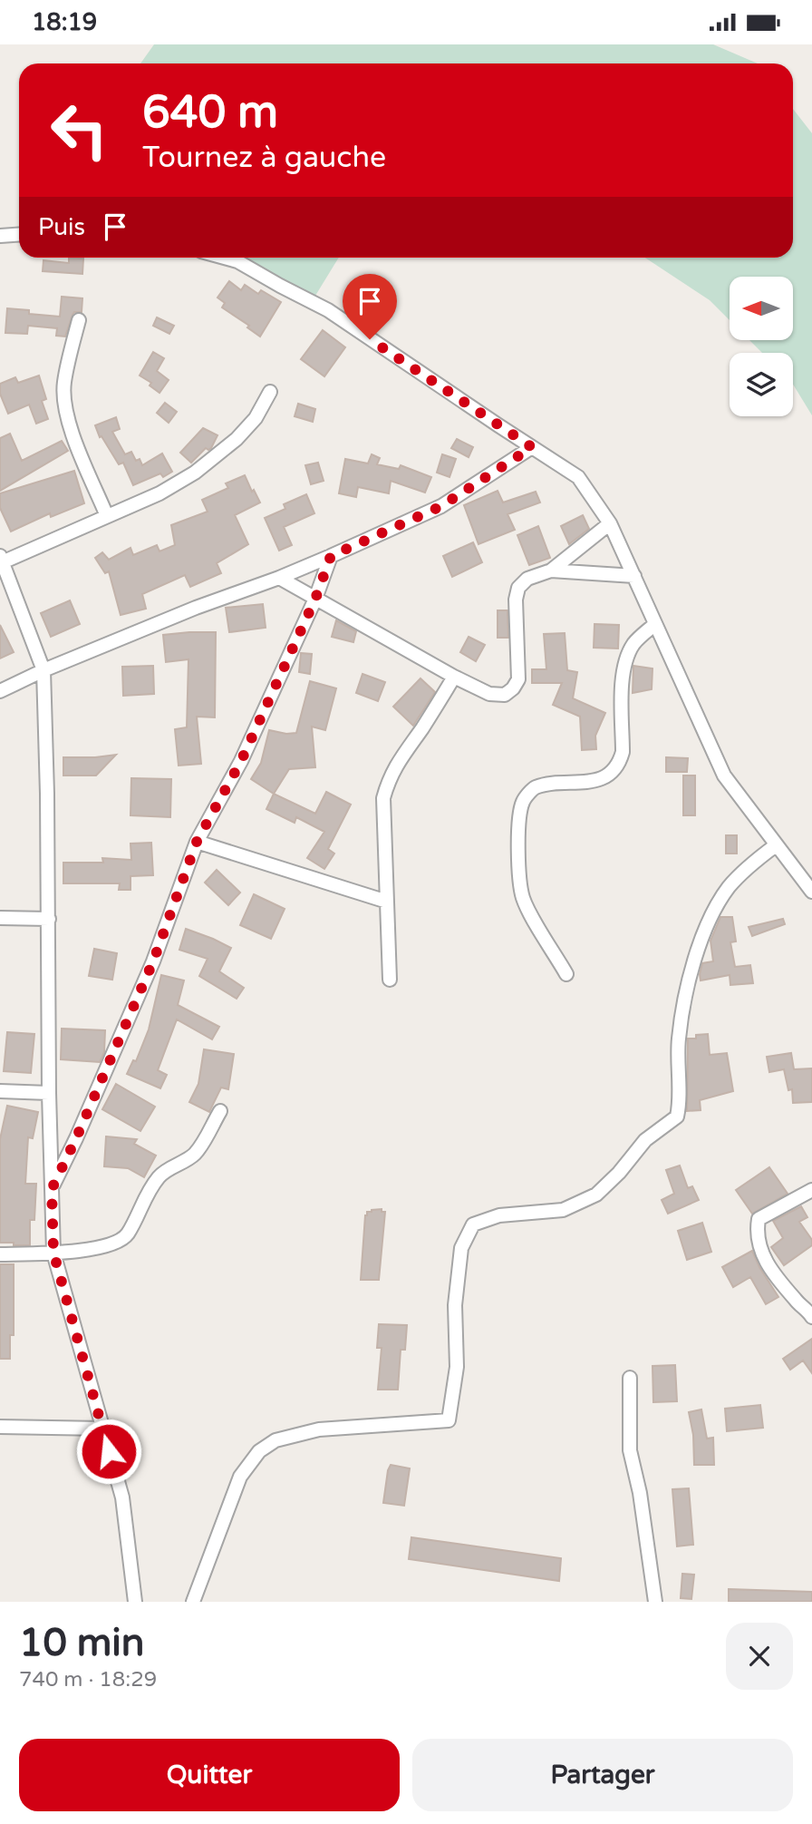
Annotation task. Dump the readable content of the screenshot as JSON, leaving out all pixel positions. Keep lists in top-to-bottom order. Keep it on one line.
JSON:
{"north":"left","page":{"status":"18:19","turn":["640 m","Tournez à gauche"],"then":"Puis","heading":["10 min","740 m · 18:29"],"buttons":["Quitter","Partager"]}}
